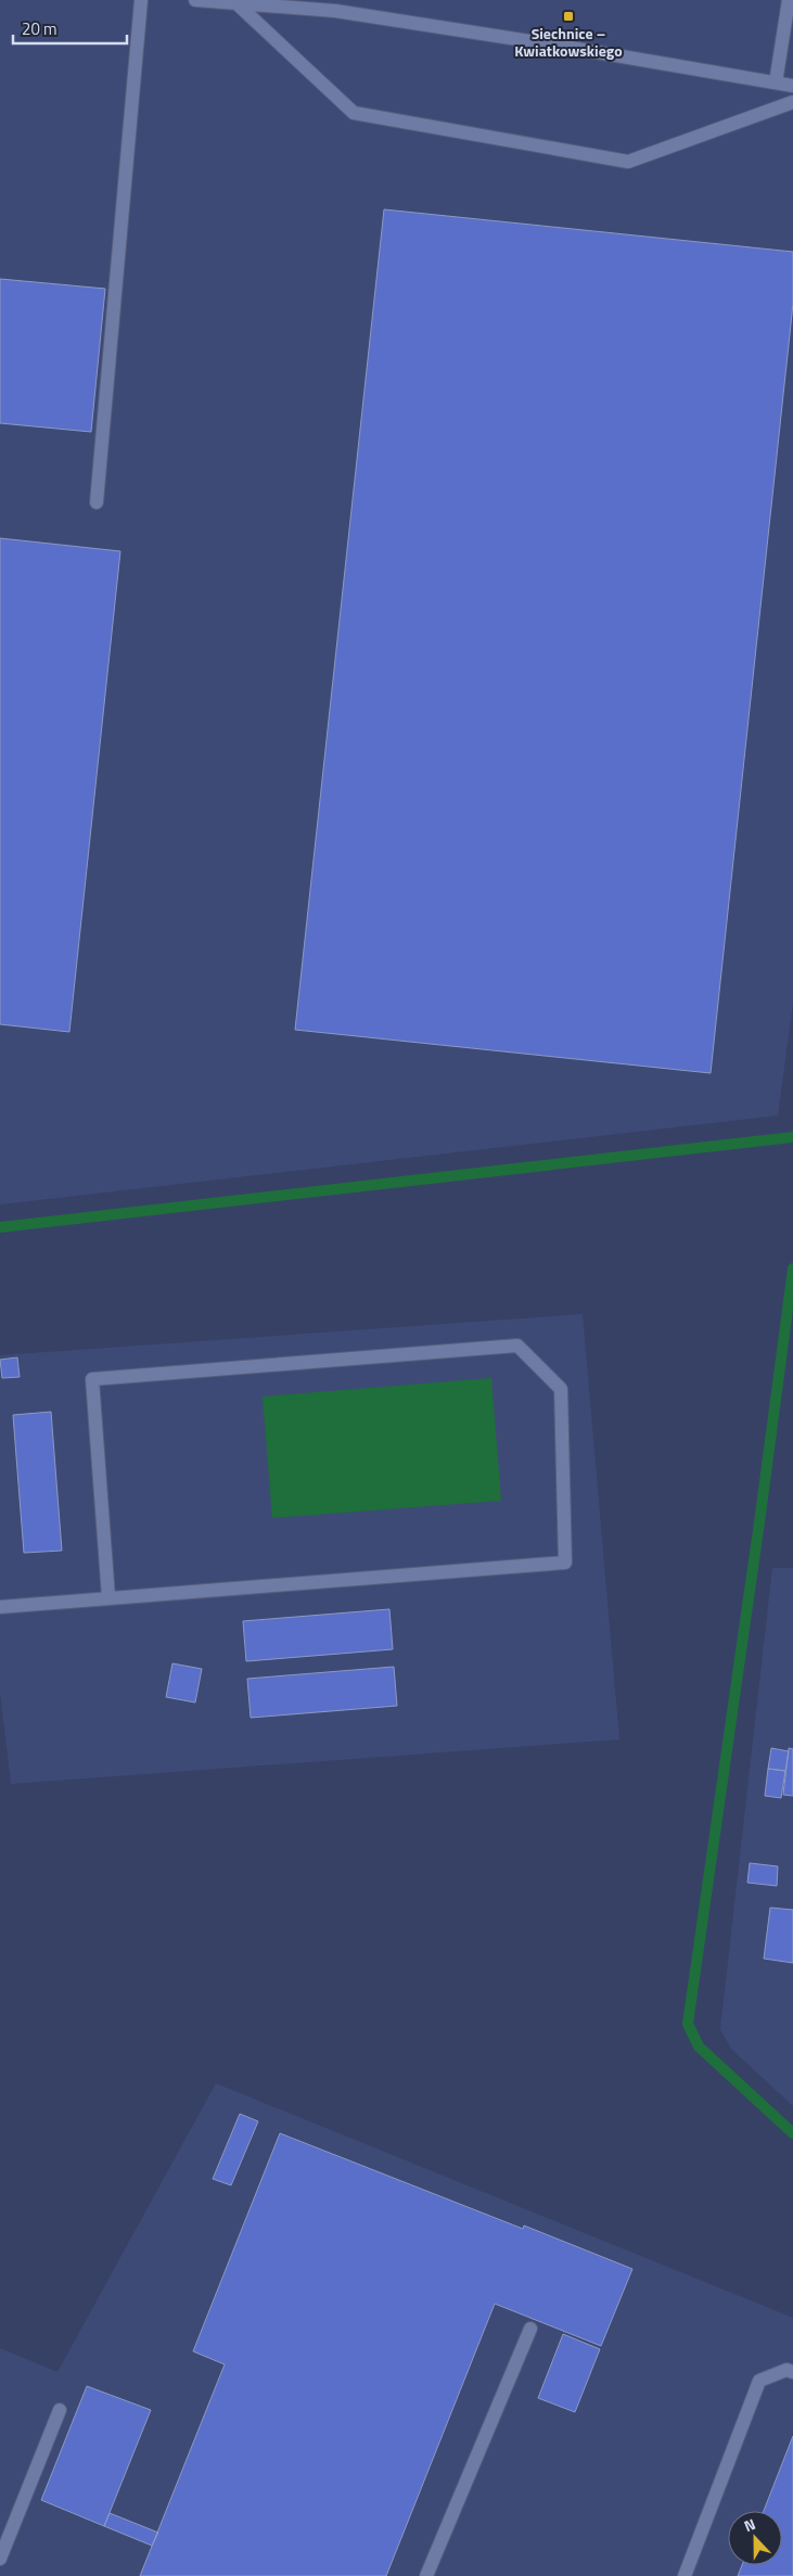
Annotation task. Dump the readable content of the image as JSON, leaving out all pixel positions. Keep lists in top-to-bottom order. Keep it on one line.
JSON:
{"places":{"transit":["Siechnice – Kwiatkowskiego"]},"scale_bar":"20 m","north":"top"}
